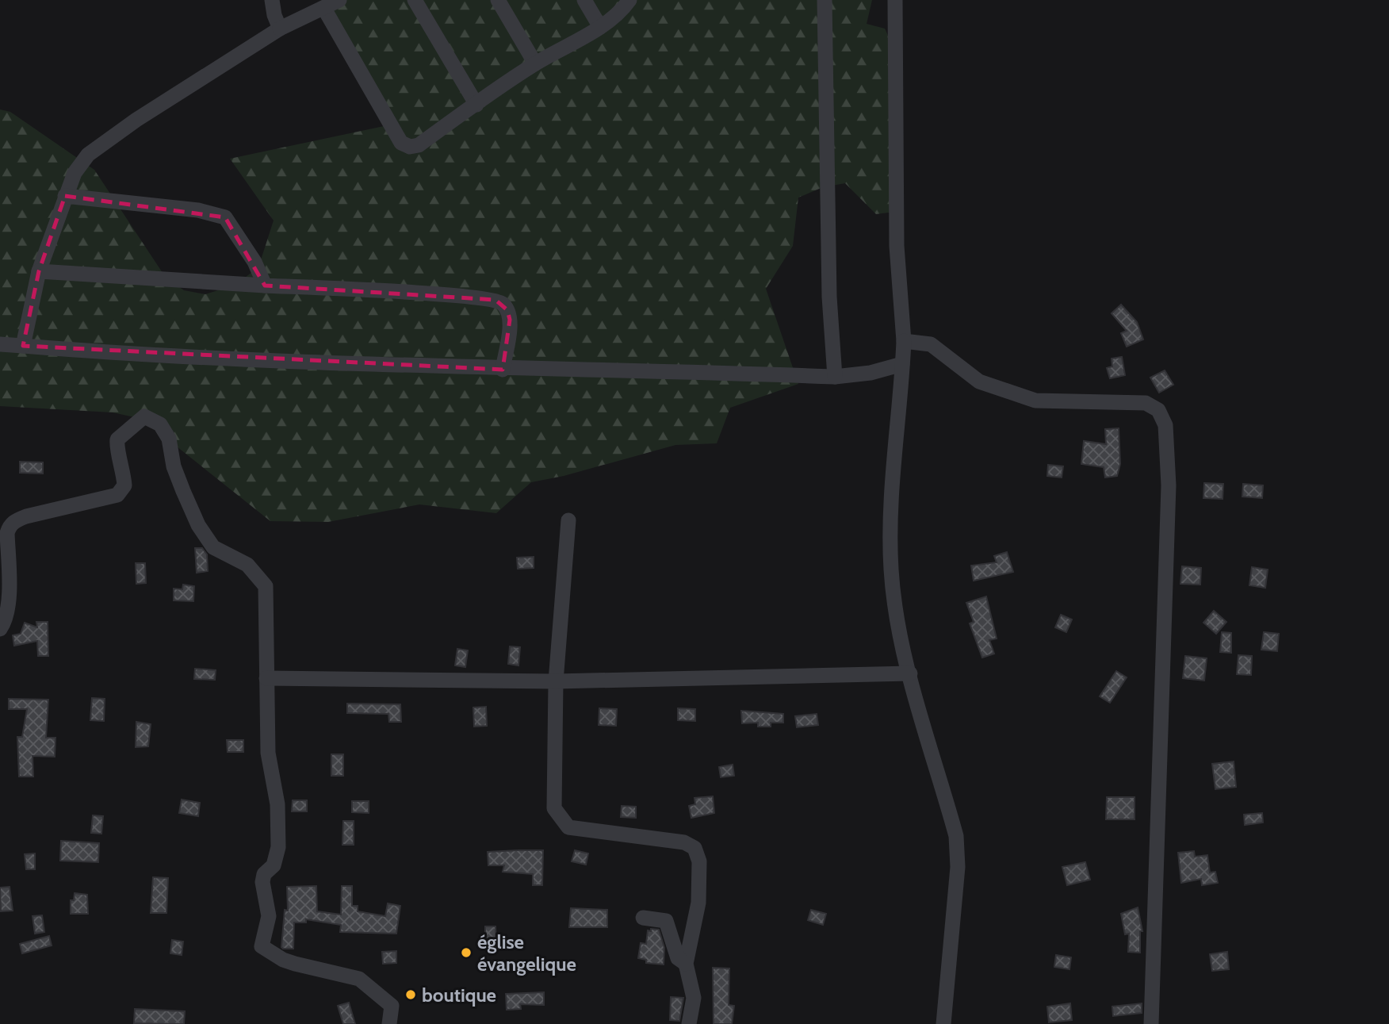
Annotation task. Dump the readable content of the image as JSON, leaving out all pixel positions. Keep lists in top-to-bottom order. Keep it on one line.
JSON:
{"places":["église évangelique","boutique"]}
